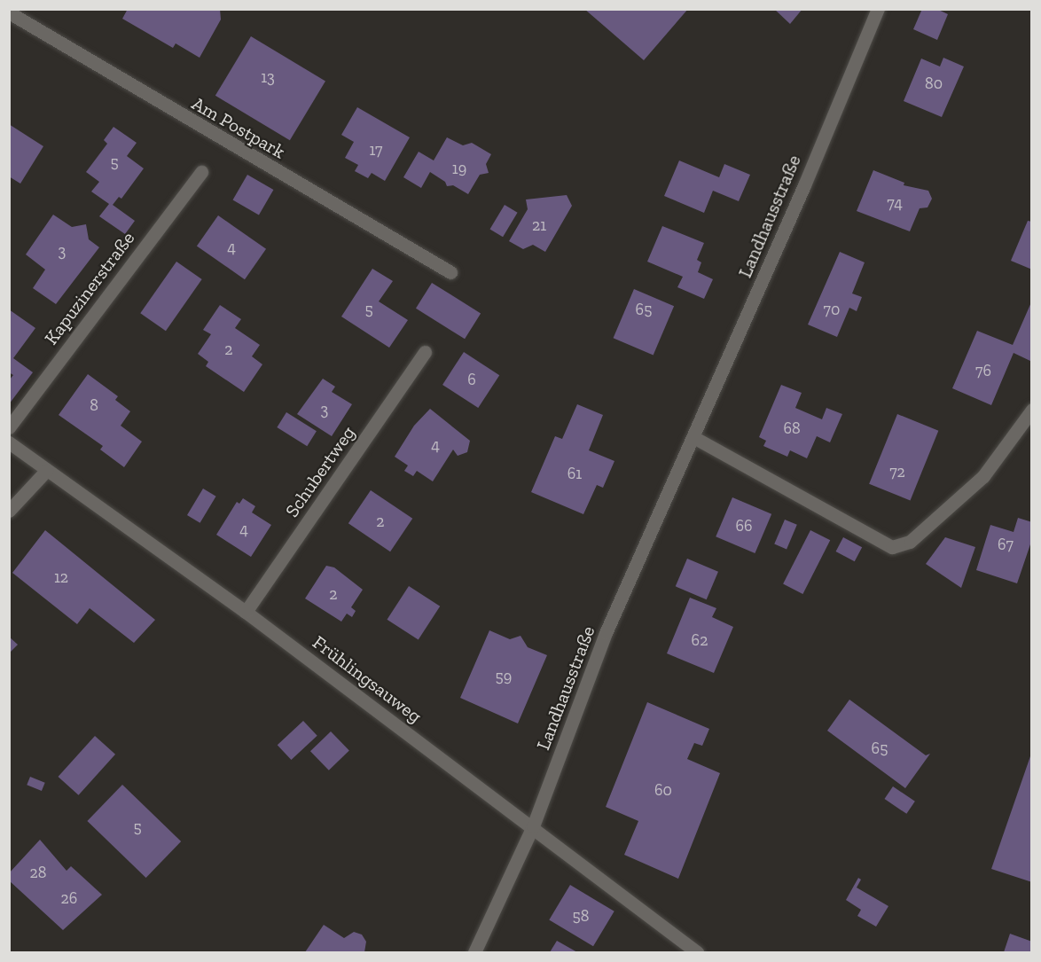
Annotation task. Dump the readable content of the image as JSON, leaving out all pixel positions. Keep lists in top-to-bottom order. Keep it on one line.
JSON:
{"streets":{"street":["Am Postpark","Landhausstraße","Kapuzinerstraße","Schubertweg","Frühlingsauweg"]},"crossings":[["Landhausstraße","Frühlingsauweg"],["Schubertweg","Frühlingsauweg"]],"house_numbers":["13","80","17","5","19","74","21","4","3","5","65","70","2","76","6","8","3","68","4","72","61","2","66","4","67","12","2","62","59","65","60","5","28","26","58"]}
